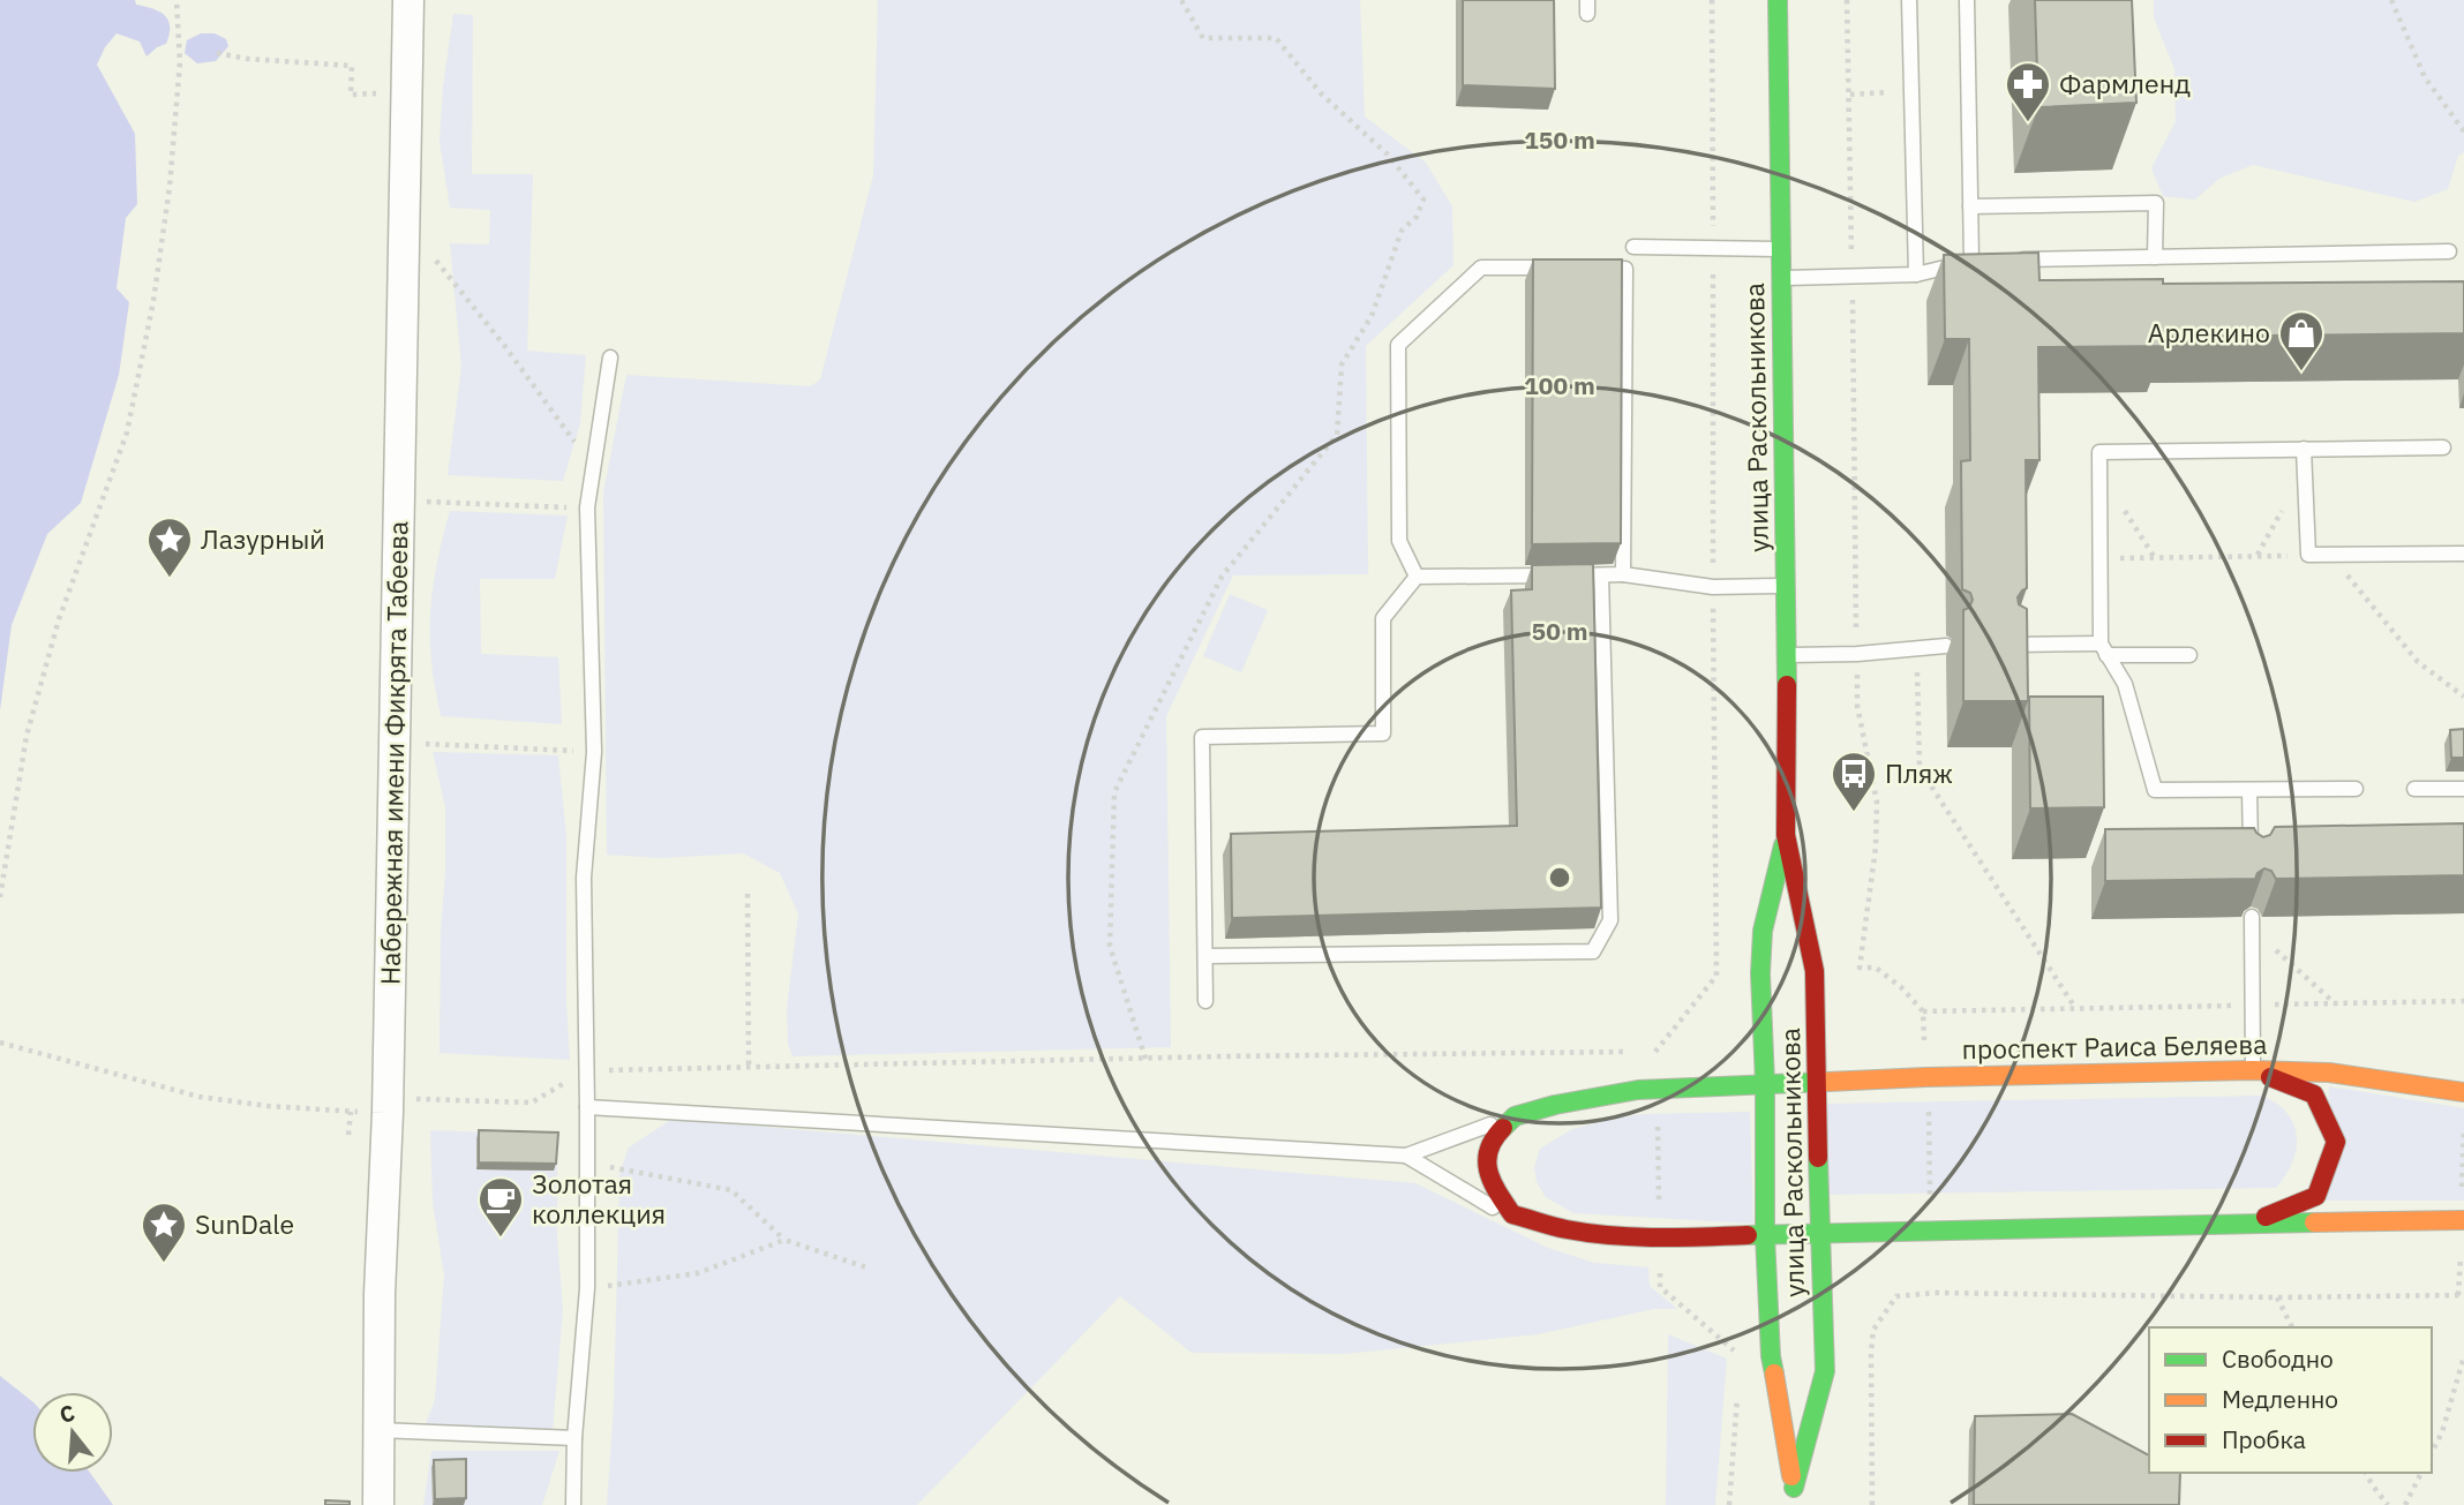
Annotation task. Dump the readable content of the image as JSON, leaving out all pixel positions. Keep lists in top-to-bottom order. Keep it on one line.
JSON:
{"streets":{"street":["улица Раскольникова","Набережная имени Фикрята Табеева","проспект Раиса Беляева"]},"crossings":[["улица Раскольникова","проспект Раиса Беляева"]],"places":{"pharmacy":["Фармленд"],"shop":["Арлекино"],"place":["Лазурный","SunDale"],"bus stop":["Пляж"],"cafe":["Золотая коллекция"]},"legend":["Свободно","Медленно","Пробка"],"north":"top","rings":["150 m","100 m","50 m"]}
